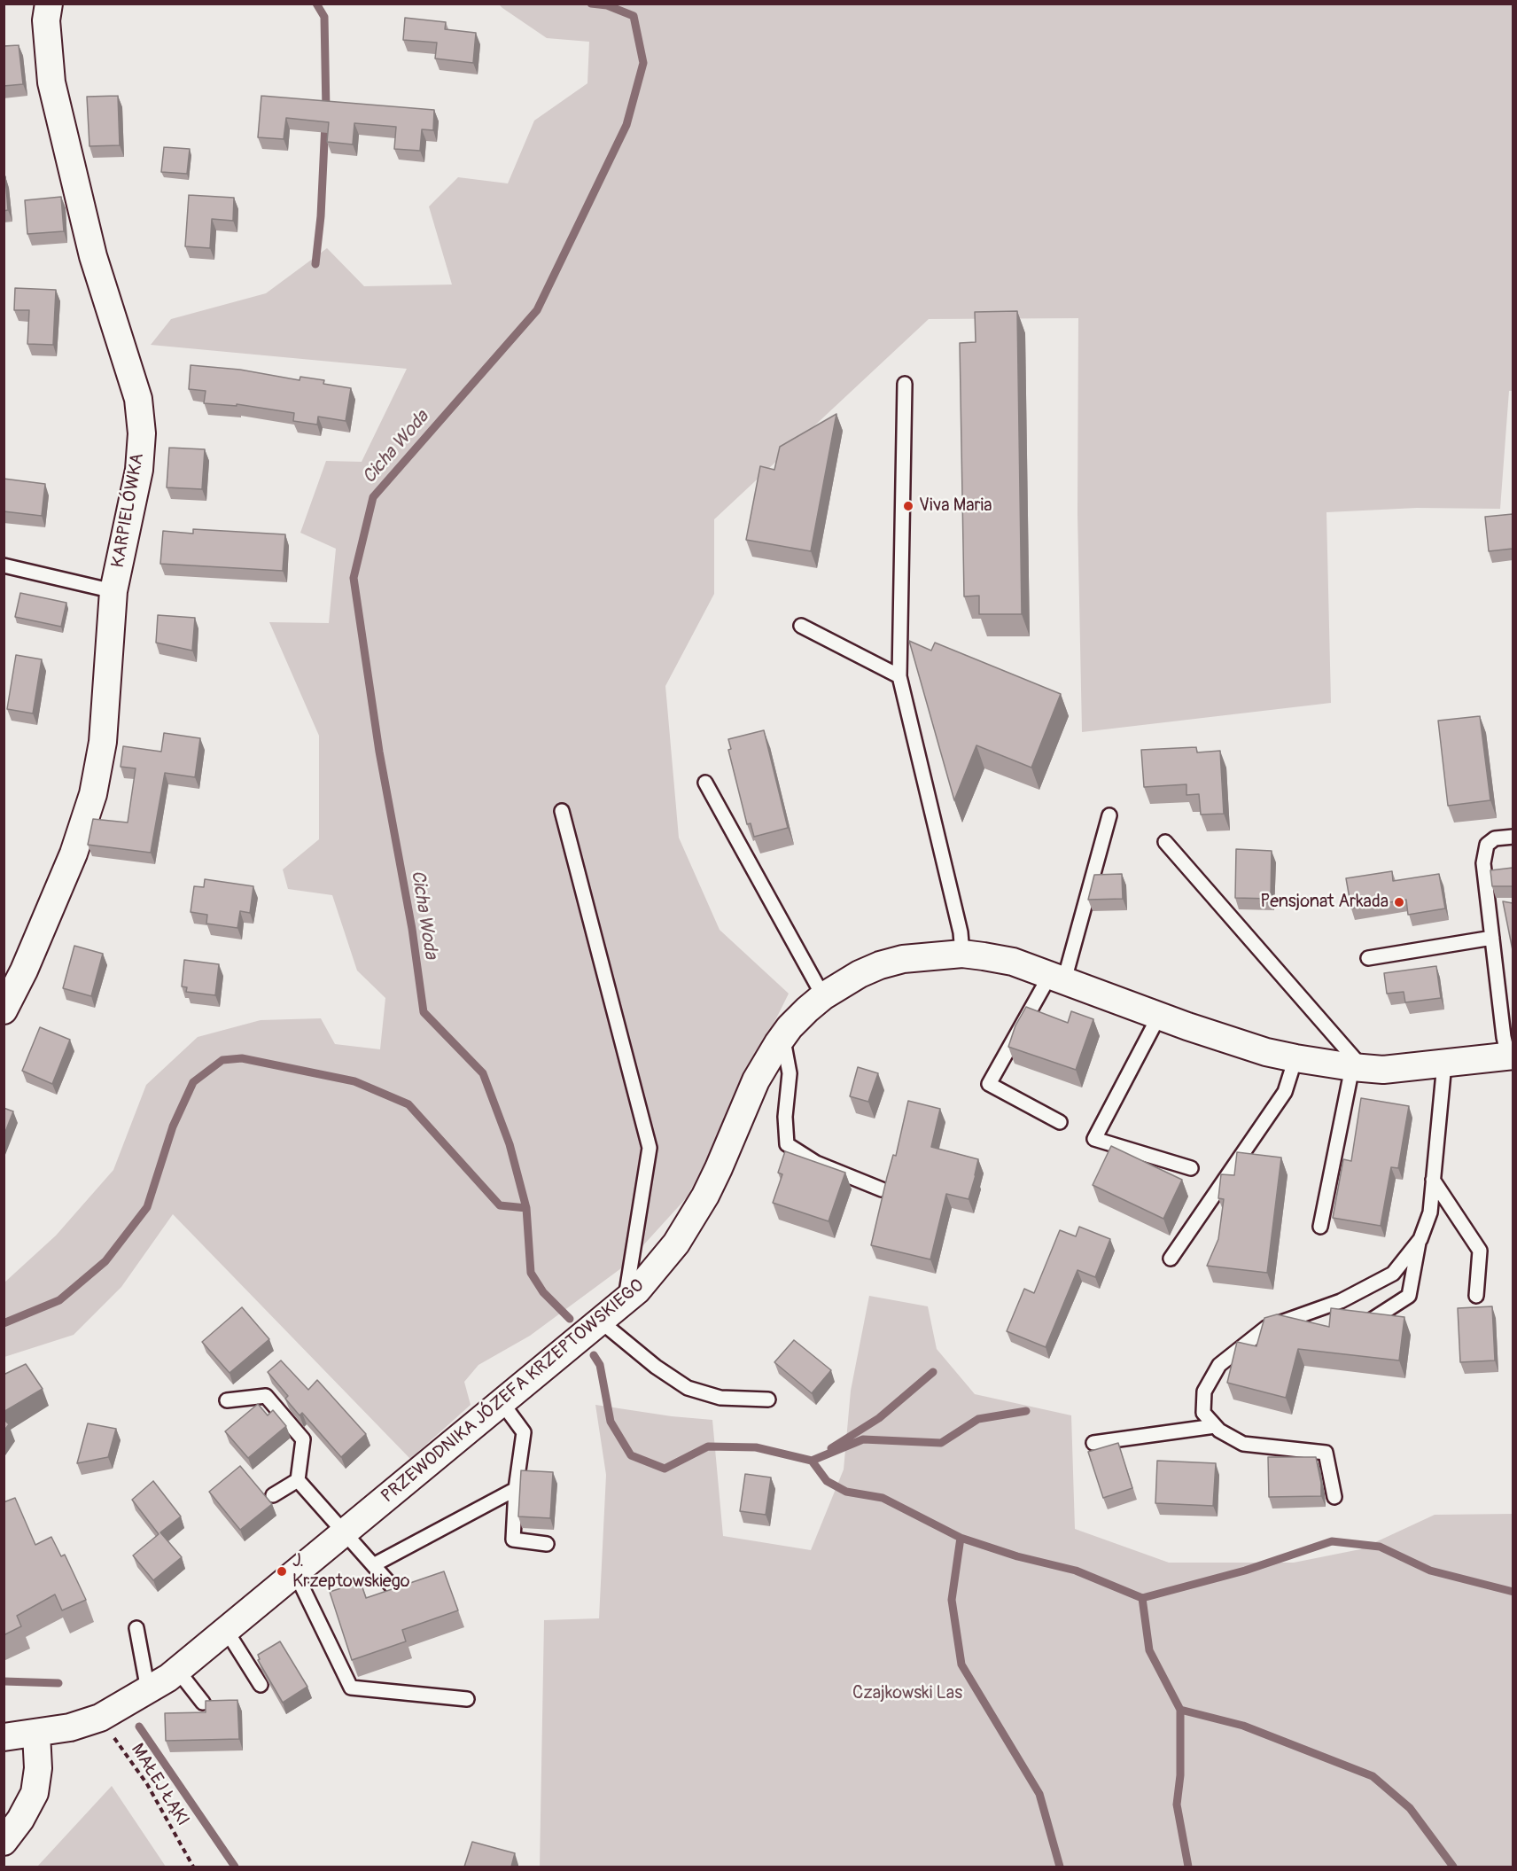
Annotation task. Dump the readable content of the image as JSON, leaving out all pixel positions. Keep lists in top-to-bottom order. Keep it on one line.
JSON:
{"streets":{"street":["KARPIELÓWKA","PRZEWODNIKA JÓZEFA KRZEPTOWSKIEGO"],"path":["MAŁEJ ŁĄKI"]},"crossings":[["PRZEWODNIKA JÓZEFA KRZEPTOWSKIEGO","MAŁEJ ŁĄKI"]],"water":["Cicha Woda"],"parks":["Czajkowski Las"],"places":["Viva Maria","Pensjonat Arkada","J. Krzeptowskiego"]}
